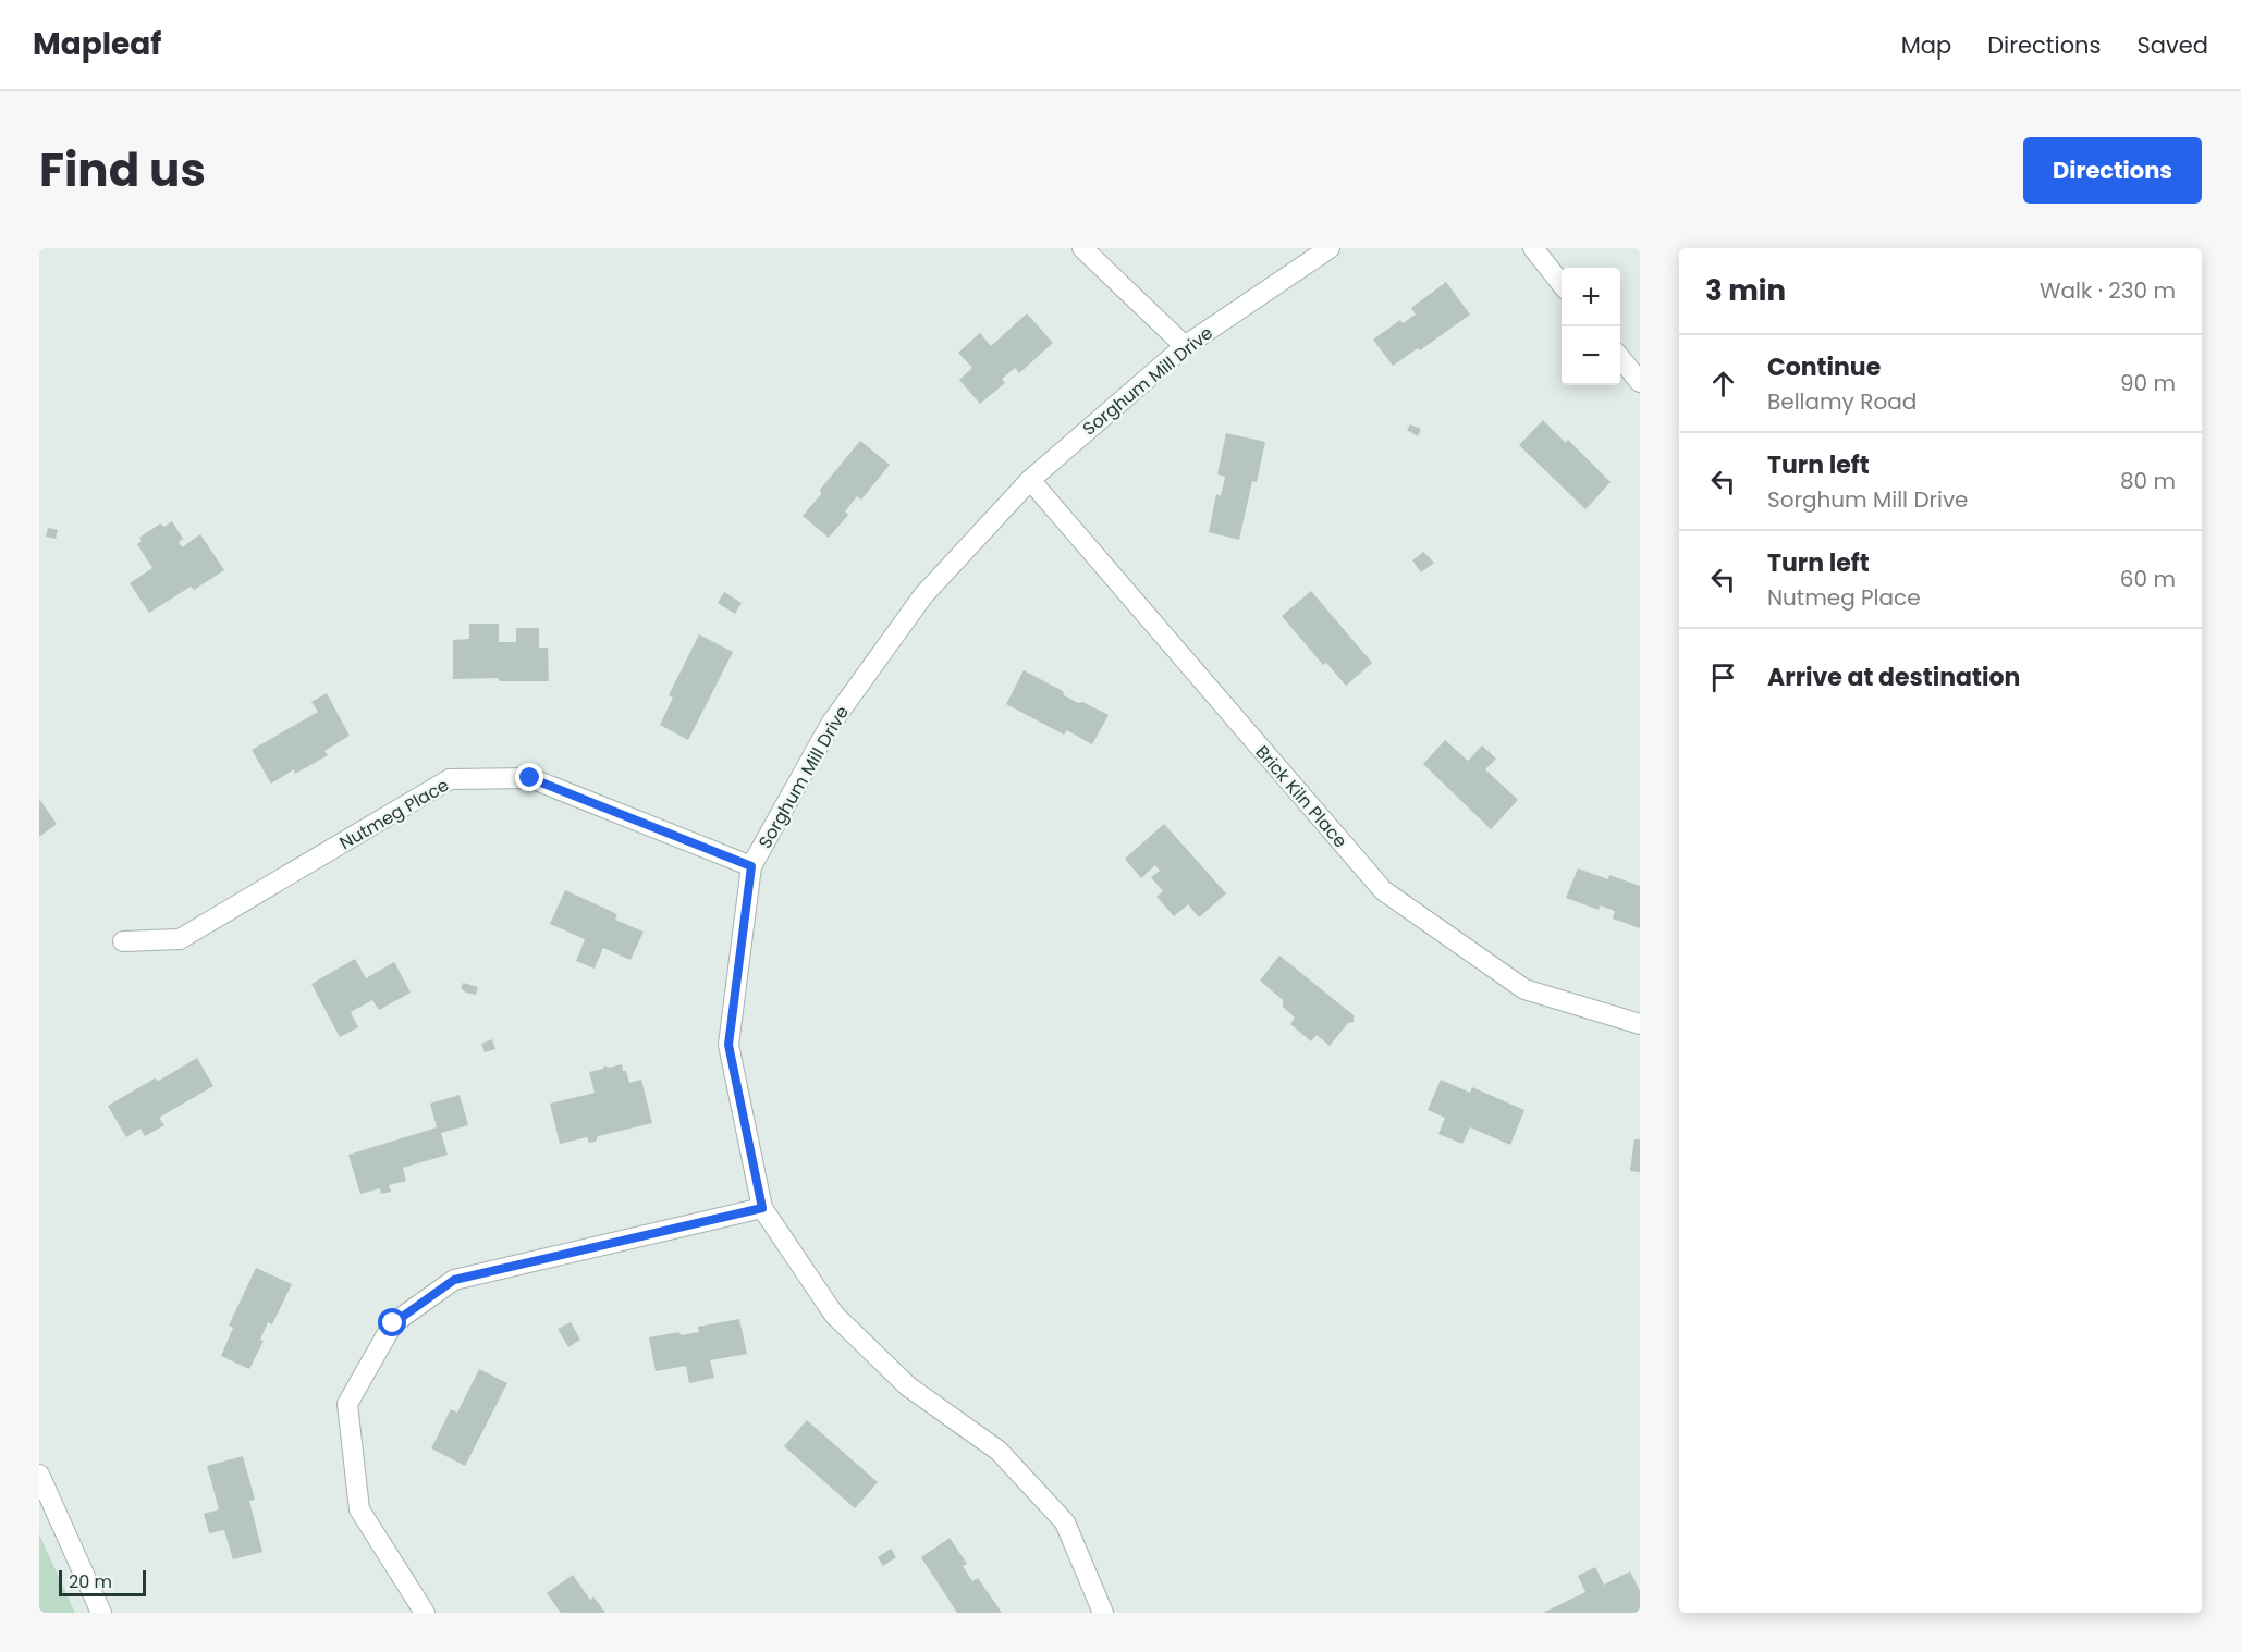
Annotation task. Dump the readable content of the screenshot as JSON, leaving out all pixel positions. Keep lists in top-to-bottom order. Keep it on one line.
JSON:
{"streets":{"street":["Sorghum Mill Drive","Brick Kiln Place","Nutmeg Place"]},"crossings":[["Sorghum Mill Drive","Brick Kiln Place"],["Sorghum Mill Drive","Nutmeg Place"]],"scale_bar":"20 m","page":{"header":"Mapleaf","nav":["Map","Directions","Saved"],"title":"Find us","buttons":"Directions","heading":["3 min","Walk · 230 m"],"map_buttons":["+","−"],"list":[["Continue","Bellamy Road","90 m"],["Turn left","Sorghum Mill Drive","80 m"],["Turn left","Nutmeg Place","60 m"],"Arrive at destination"],"scale":"20 m"}}
